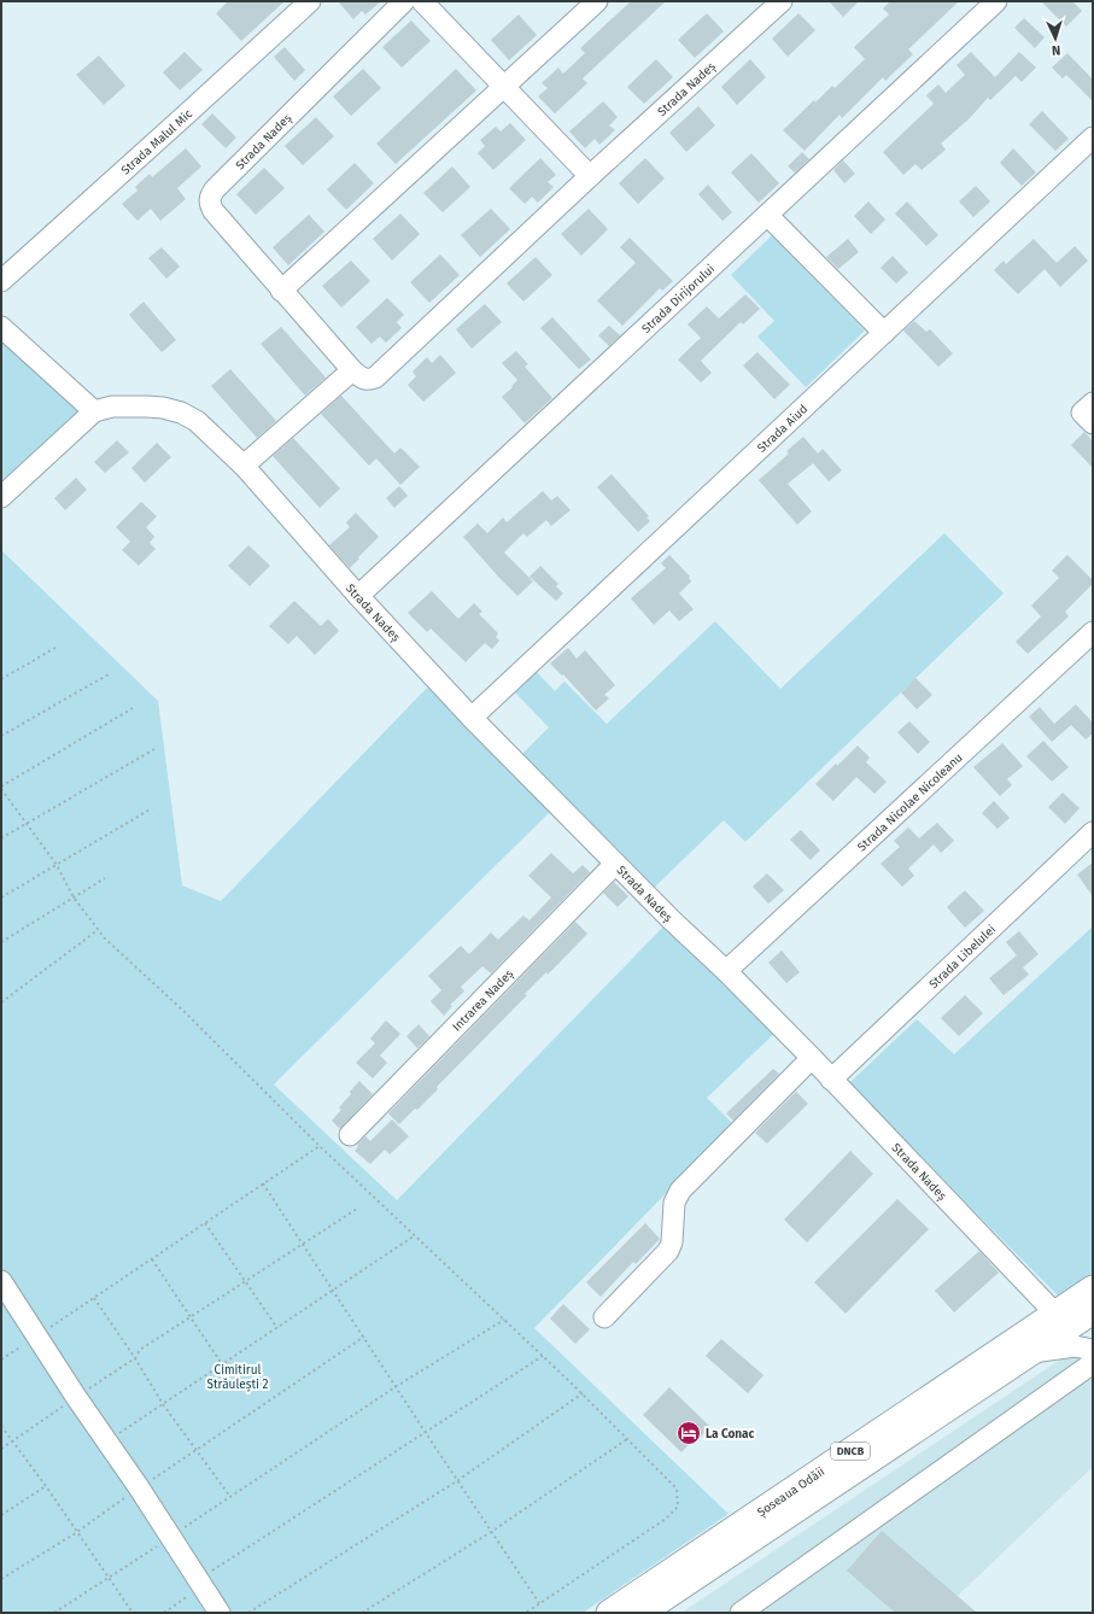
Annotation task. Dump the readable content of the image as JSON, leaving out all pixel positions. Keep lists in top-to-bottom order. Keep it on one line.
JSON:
{"streets":{"main road":["DNCB","Șoseaua Odăii"],"street":["Strada Nadeș","Strada Malul Mic","Strada Dirijorului","Strada Aiud","Strada Nicolae Nicoleanu","Strada Libelulei","Intrarea Nadeș"]},"crossings":[["Strada Nadeș","Strada Dirijorului"],["Strada Nadeș","Strada Aiud"],["Strada Nadeș","Strada Nicolae Nicoleanu"],["Strada Nadeș","Strada Libelulei"],["Strada Nadeș","Intrarea Nadeș"],["Strada Nadeș","Șoseaua Odăii"]],"parks":["Cimitirul Străulești 2"],"places":{"hotel":["La Conac"]},"north":"bottom"}
